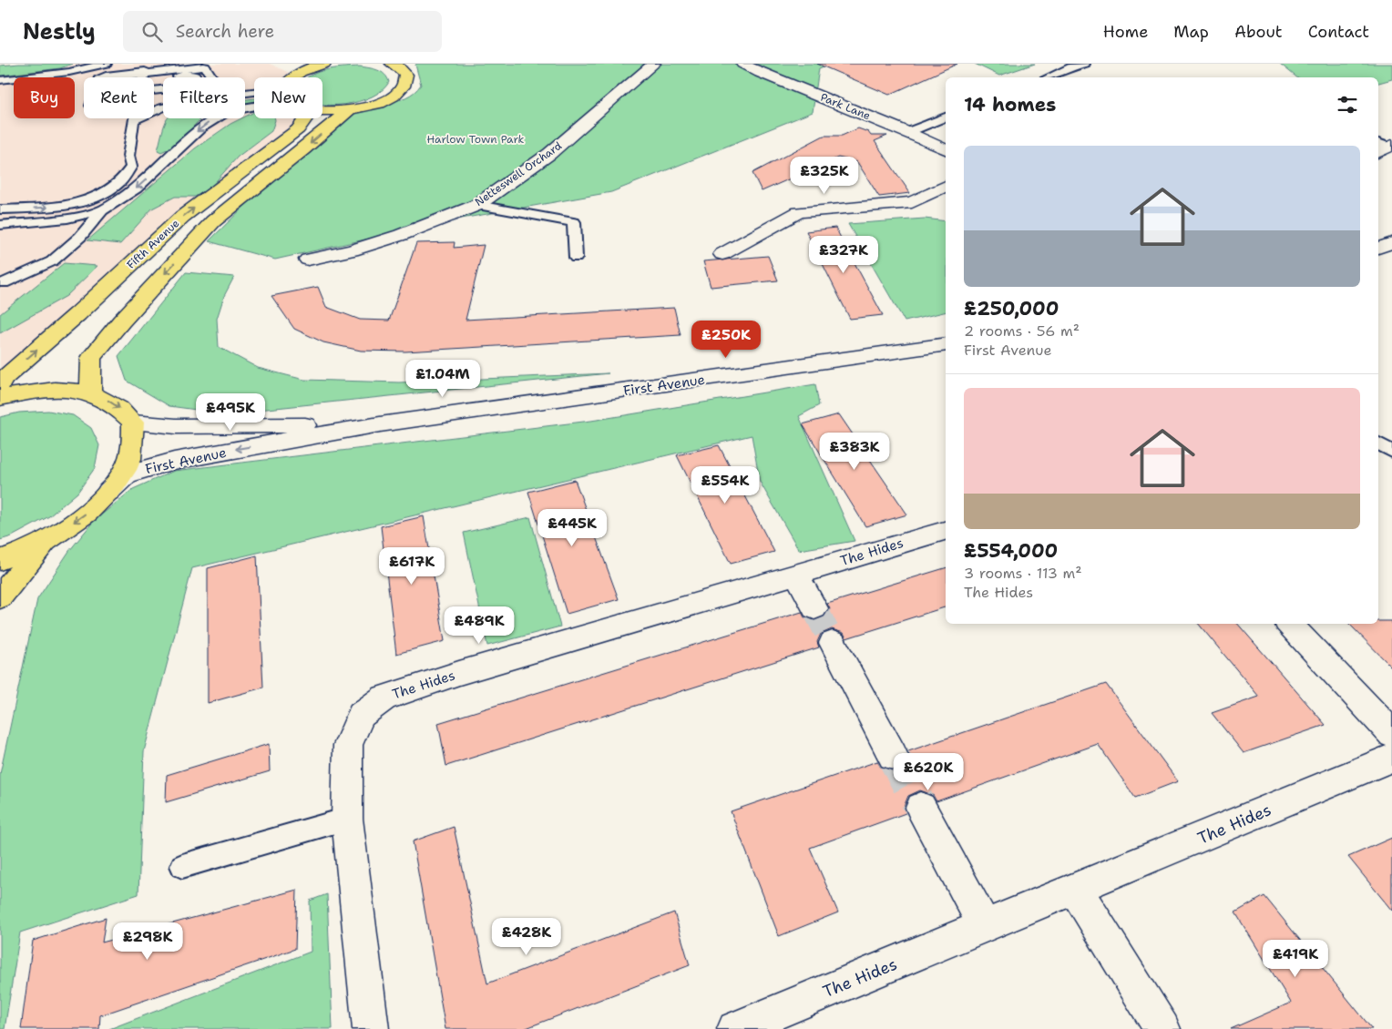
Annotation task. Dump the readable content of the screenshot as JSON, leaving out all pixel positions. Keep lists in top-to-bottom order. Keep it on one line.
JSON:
{"streets":{"main road":["Fifth Avenue"],"street":["Park Lane","Netteswell Orchard","First Avenue","The Hides"]},"parks":["Harlow Town Park"],"page":{"header":"Nestly","search":"Search here","nav":["Home","Map","About","Contact"],"chip":["Buy","Rent","Filters","New"],"heading":"14 homes","list":[{"name":"£250,000","note":"2 rooms · 56 m² · First Avenue"},{"name":"£554,000","note":"3 rooms · 113 m² · The Hides"}],"price":["£325K","£327K","£250K","£1.04M","£495K","£383K","£554K","£445K","£617K","£489K","£620K","£428K","£298K","£419K"]}}
